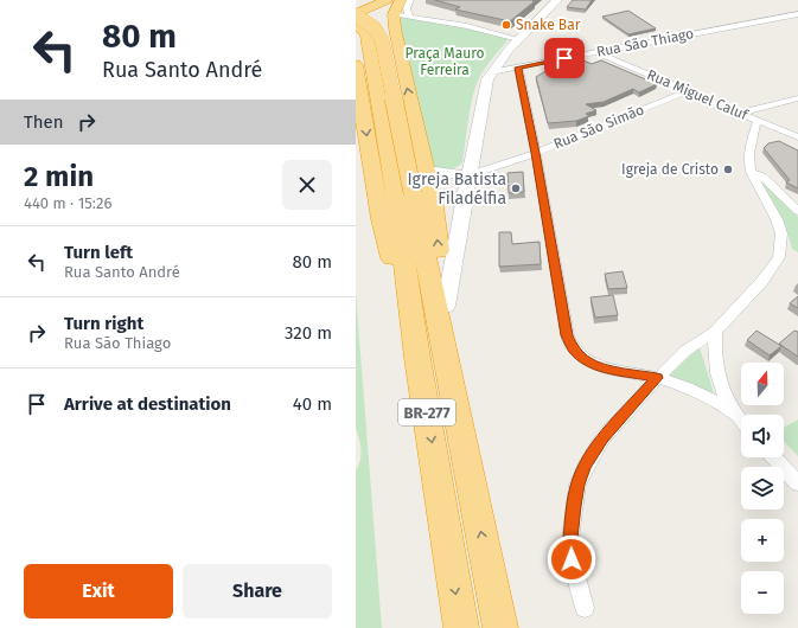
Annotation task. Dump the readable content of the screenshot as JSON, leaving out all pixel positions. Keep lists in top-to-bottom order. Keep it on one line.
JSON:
{"streets":{"highway":["BR-277"],"street":["Rua São Thiago","Rua Miguel Caluf","Rua São Simão"]},"crossings":[["Rua São Thiago","Rua Miguel Caluf"],["Rua Miguel Caluf","Rua São Simão"]],"parks":["Praça Mauro Ferreira"],"places":["Snake Bar","Igreja de Cristo","Igreja Batista Filadélfia"],"north":"top","page":{"turn":["80 m","Rua Santo André"],"then":"Then","heading":["2 min","440 m · 15:26"],"list":[{"name":"Turn left","note":"Rua Santo André","value":"80 m"},{"name":"Turn right","note":"Rua São Thiago","value":"320 m"},{"name":"Arrive at destination","value":"40 m"}],"map_buttons":["+","−"],"buttons":["Exit","Share"]}}
